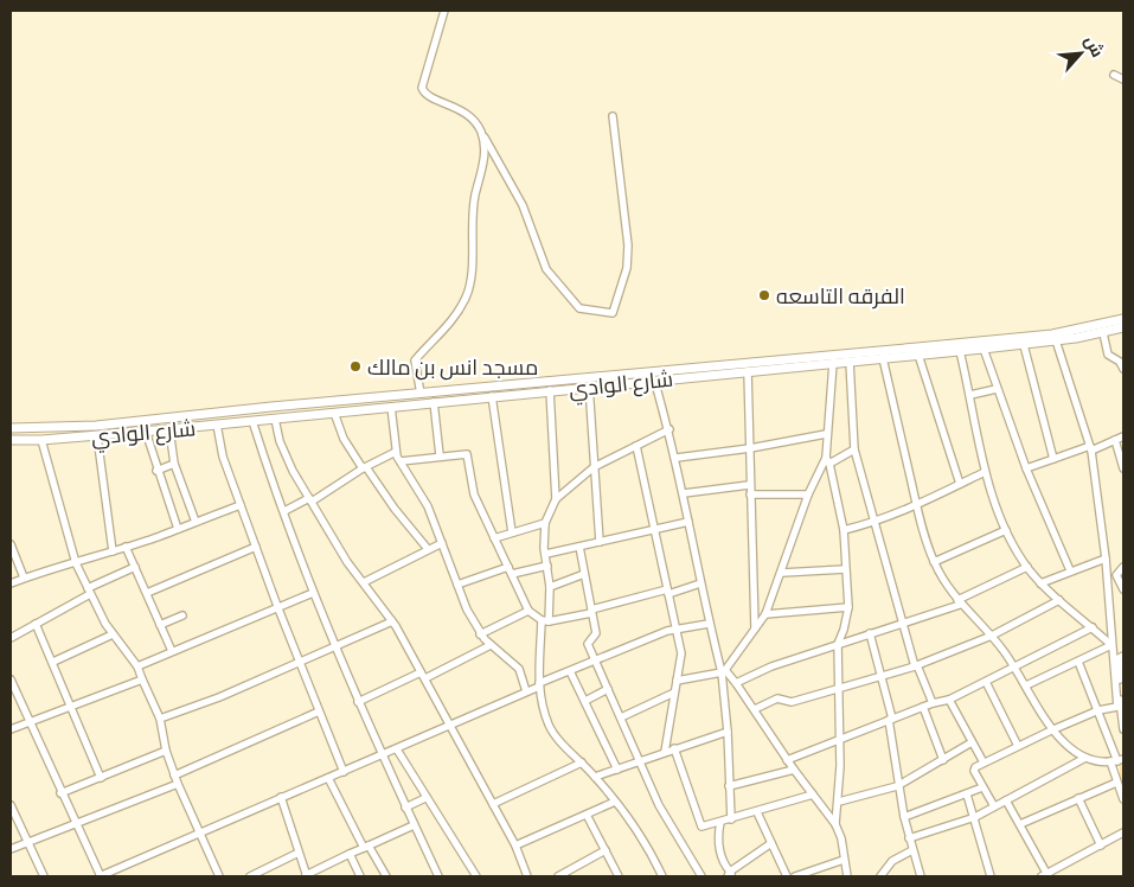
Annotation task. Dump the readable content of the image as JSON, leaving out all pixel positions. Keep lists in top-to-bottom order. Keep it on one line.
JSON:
{"streets":{"main road":["شارع الوادي"]},"places":["الفرقه التاسعه","مسجد انس بن مالك"],"north":"top right"}
